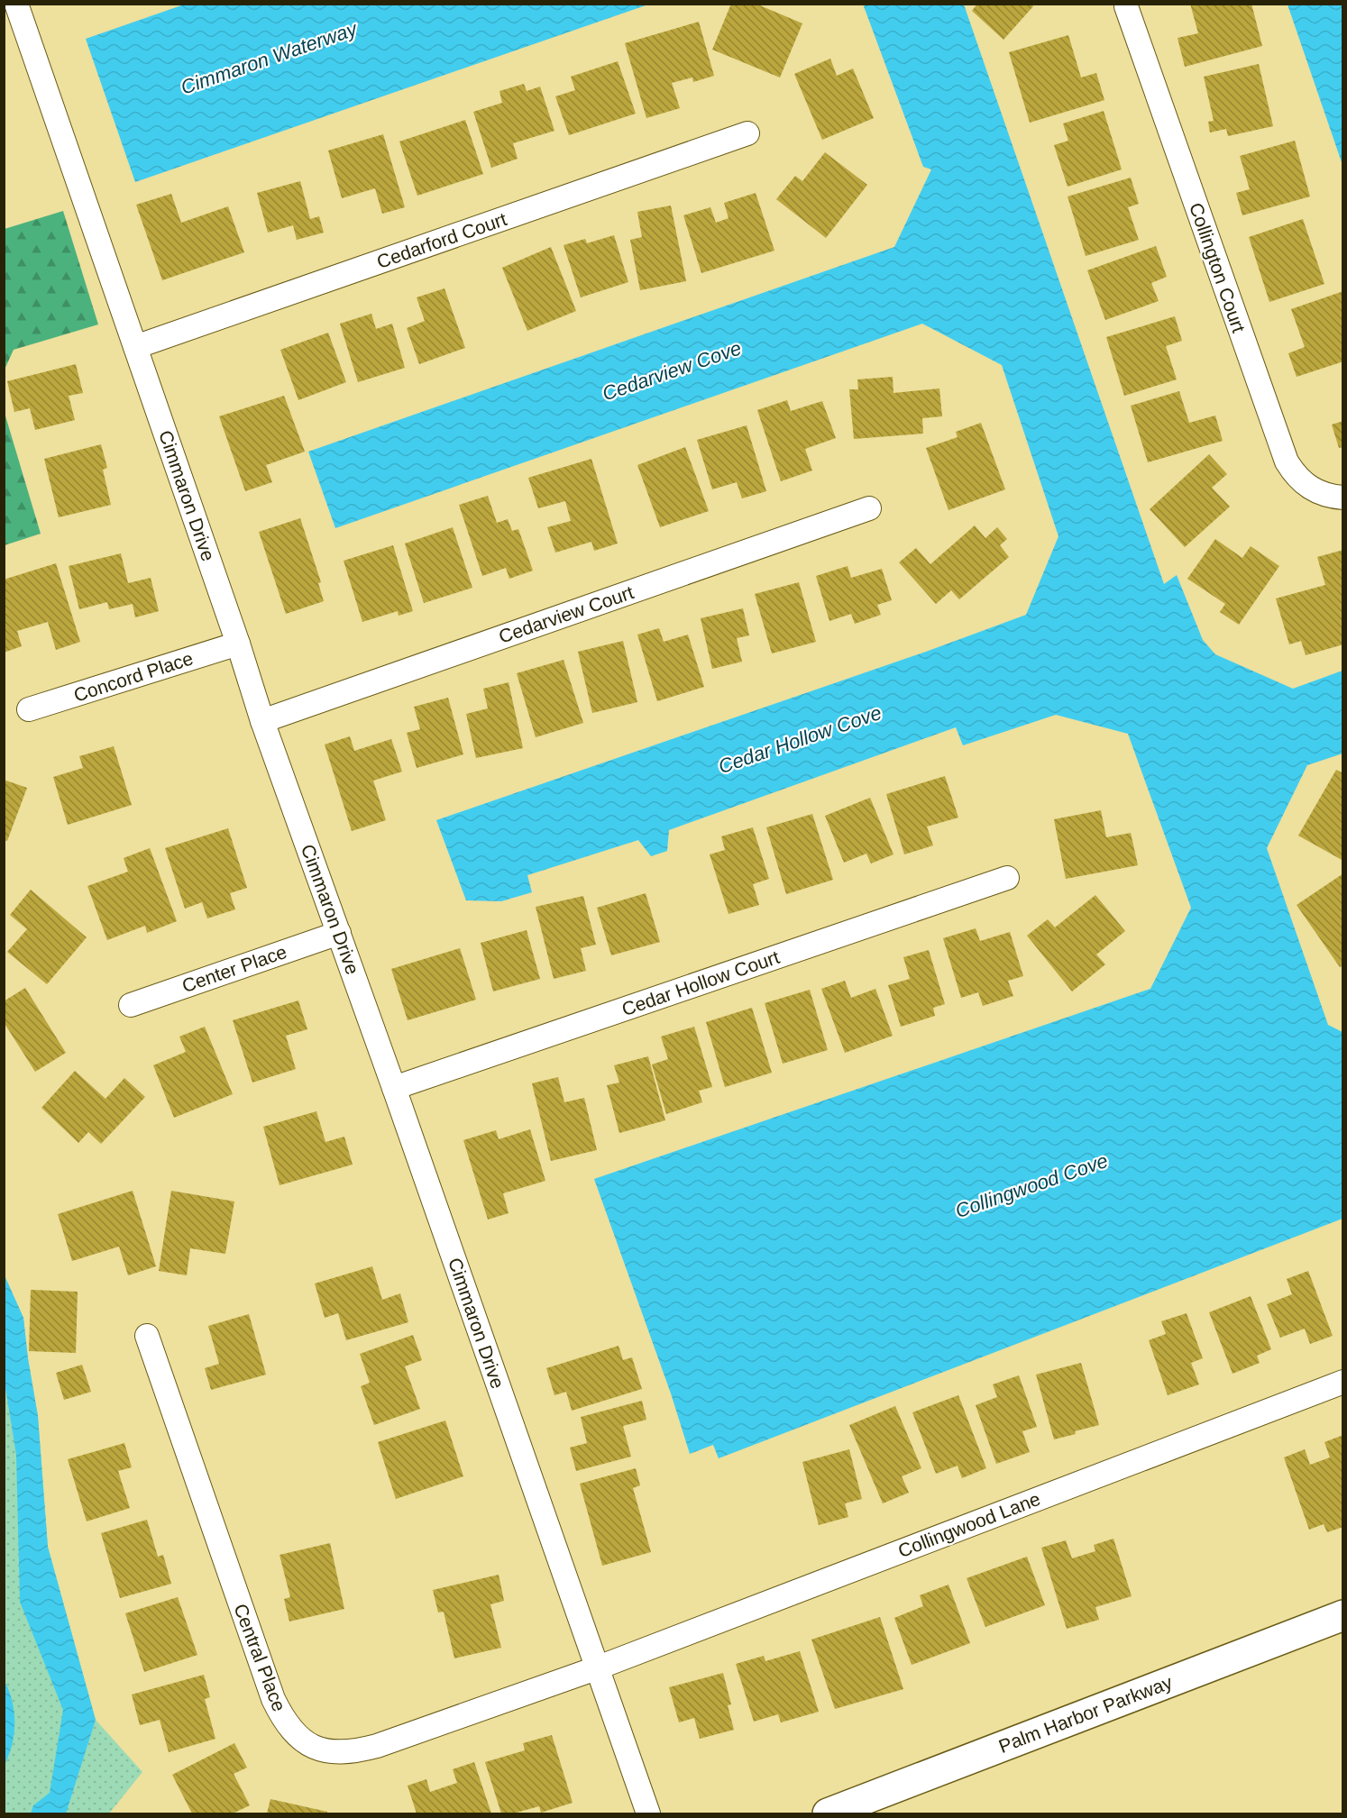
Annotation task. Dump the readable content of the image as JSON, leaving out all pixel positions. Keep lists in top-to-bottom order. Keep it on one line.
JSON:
{"streets":{"street":["Cedarford Court","Collington Court","Cimmaron Drive","Cedarview Court","Concord Place","Center Place","Cedar Hollow Court","Collingwood Lane","Central Place","Palm Harbor Parkway"]},"crossings":[["Cedarford Court","Cimmaron Drive"],["Cimmaron Drive","Cedarview Court"],["Cimmaron Drive","Concord Place"],["Cimmaron Drive","Center Place"],["Cimmaron Drive","Cedar Hollow Court"],["Cimmaron Drive","Collingwood Lane"],["Cimmaron Drive","Central Place"],["Collingwood Lane","Central Place"]],"water":["Cimmaron Waterway","Cedarview Cove","Cedar Hollow Cove","Collingwood Cove"]}
